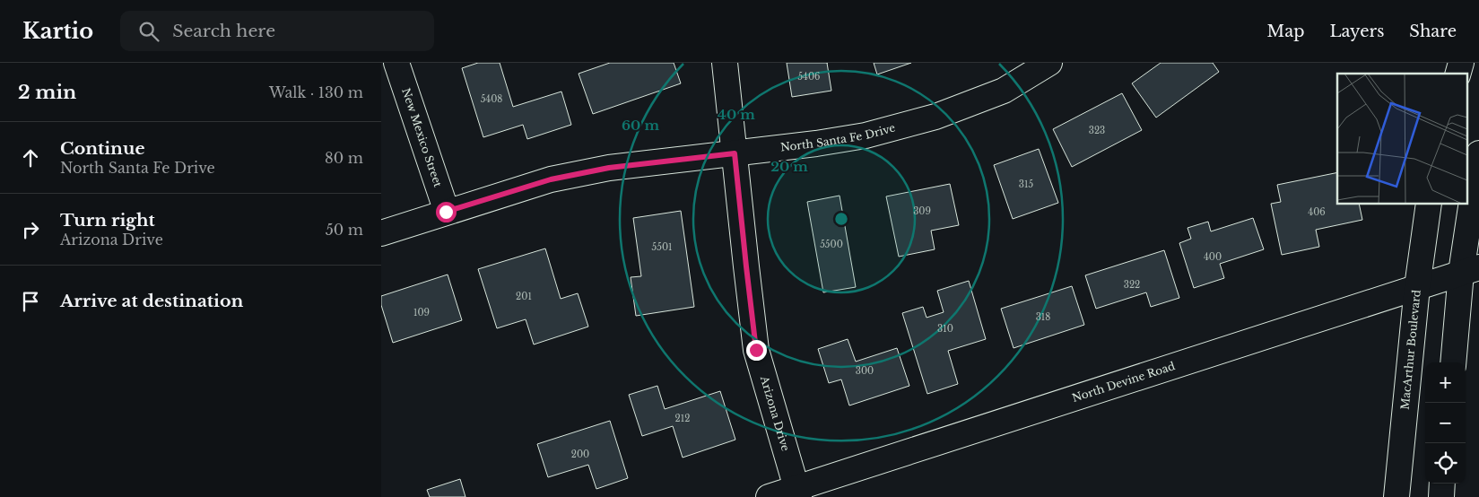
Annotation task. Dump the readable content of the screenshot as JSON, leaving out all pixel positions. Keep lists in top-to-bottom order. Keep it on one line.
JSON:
{"streets":{"street":["New Mexico Street","North Santa Fe Drive","MacArthur Boulevard","North Devine Road","Arizona Drive"]},"crossings":[["New Mexico Street","North Santa Fe Drive"],["North Santa Fe Drive","Arizona Drive"],["MacArthur Boulevard","North Devine Road"],["North Devine Road","Arizona Drive"]],"house_numbers":["5406","5408","323","315","309","406","5500","5501","400","322","201","109","318","310","300","212","200"],"page":{"header":"Kartio","search":"Search here","nav":["Map","Layers","Share"],"heading":["2 min","Walk · 130 m"],"list":[["Continue","North Santa Fe Drive","80 m"],["Turn right","Arizona Drive","50 m"],"Arrive at destination"],"map_buttons":["+","−"]},"rings":["40 m","60 m","20 m"]}
